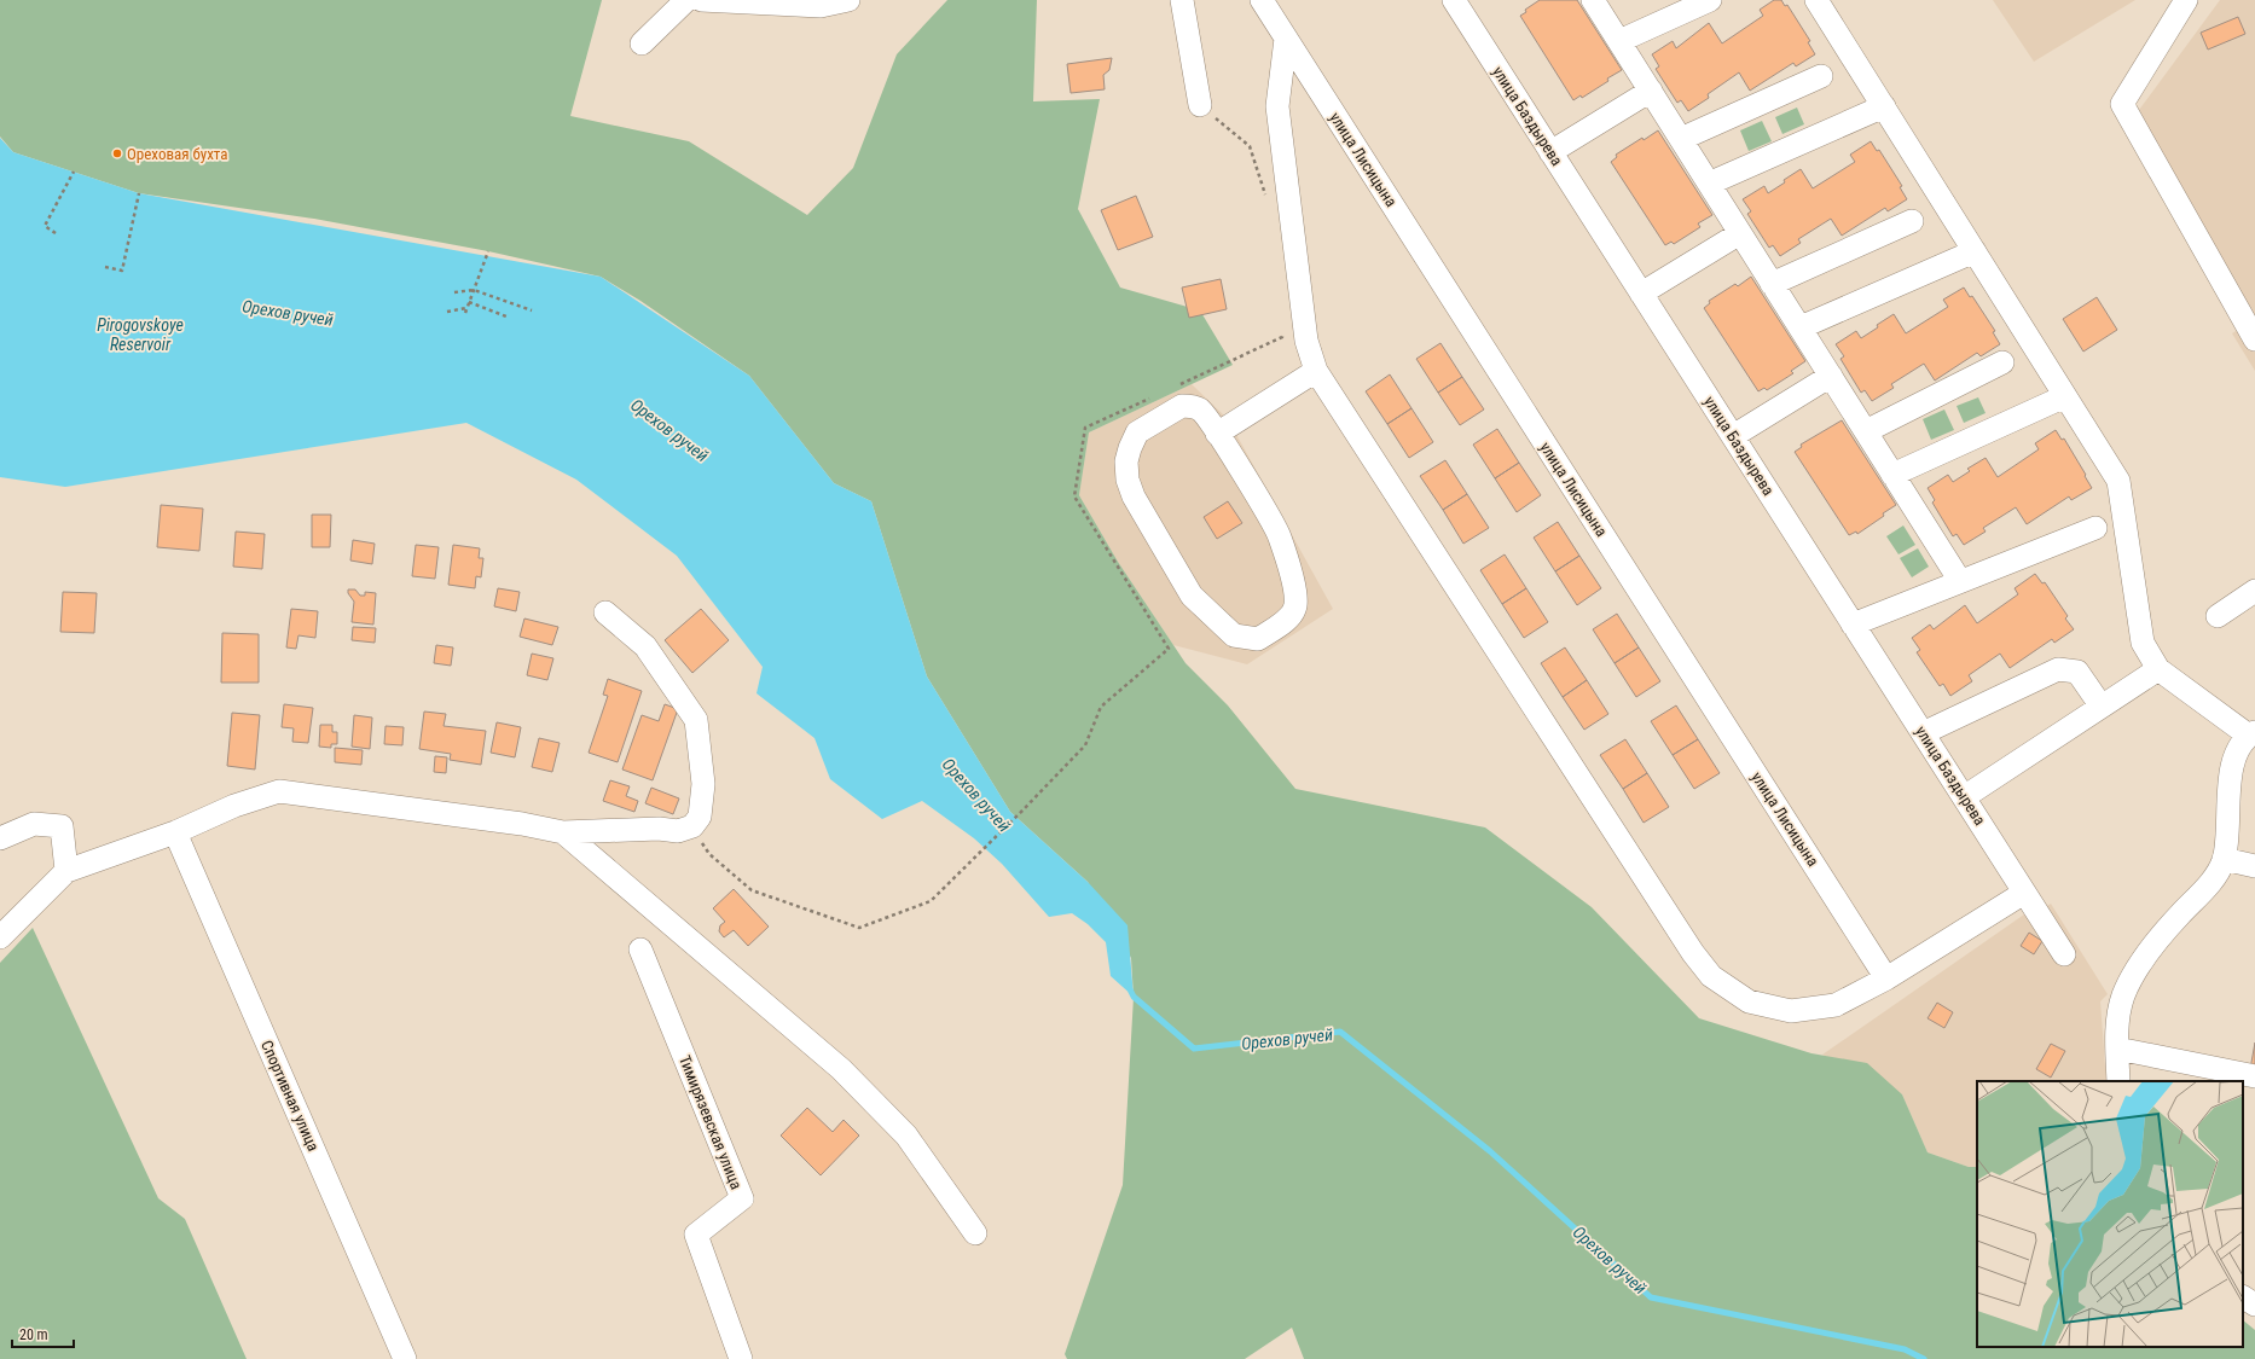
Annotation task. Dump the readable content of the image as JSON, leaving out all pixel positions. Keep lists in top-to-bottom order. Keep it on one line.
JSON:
{"streets":{"street":["улица Баздырева","улица Лисицына","Спортивная улица","Тимирязевская улица"]},"water":["Орехов ручей","Pirogovskoye Reservoir"],"places":["Ореховая бухта"],"scale_bar":"20 m"}
